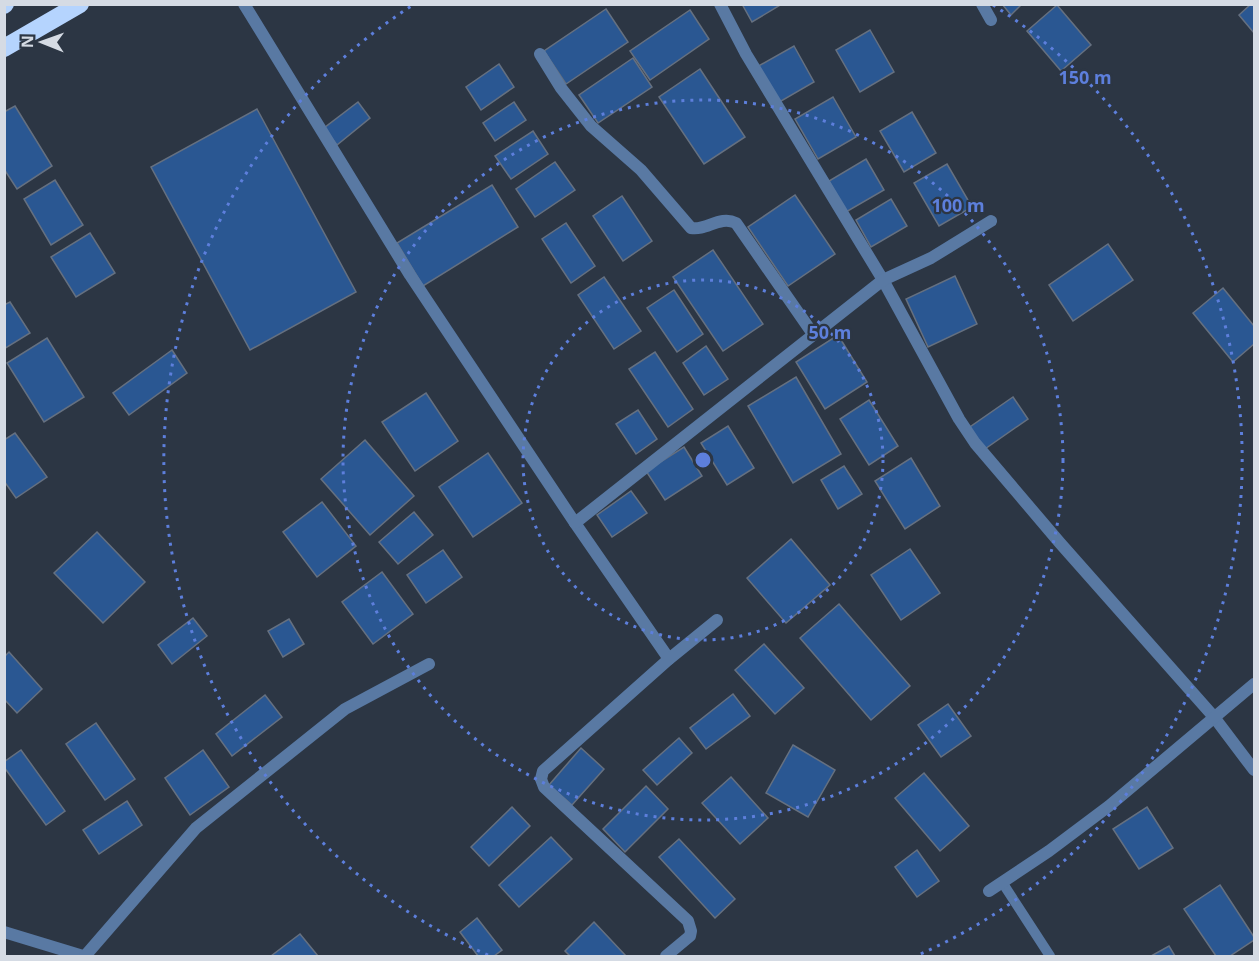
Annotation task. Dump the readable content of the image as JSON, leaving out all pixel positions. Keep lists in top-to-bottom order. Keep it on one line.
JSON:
{"north":"left","rings":["150 m","100 m","50 m"]}
